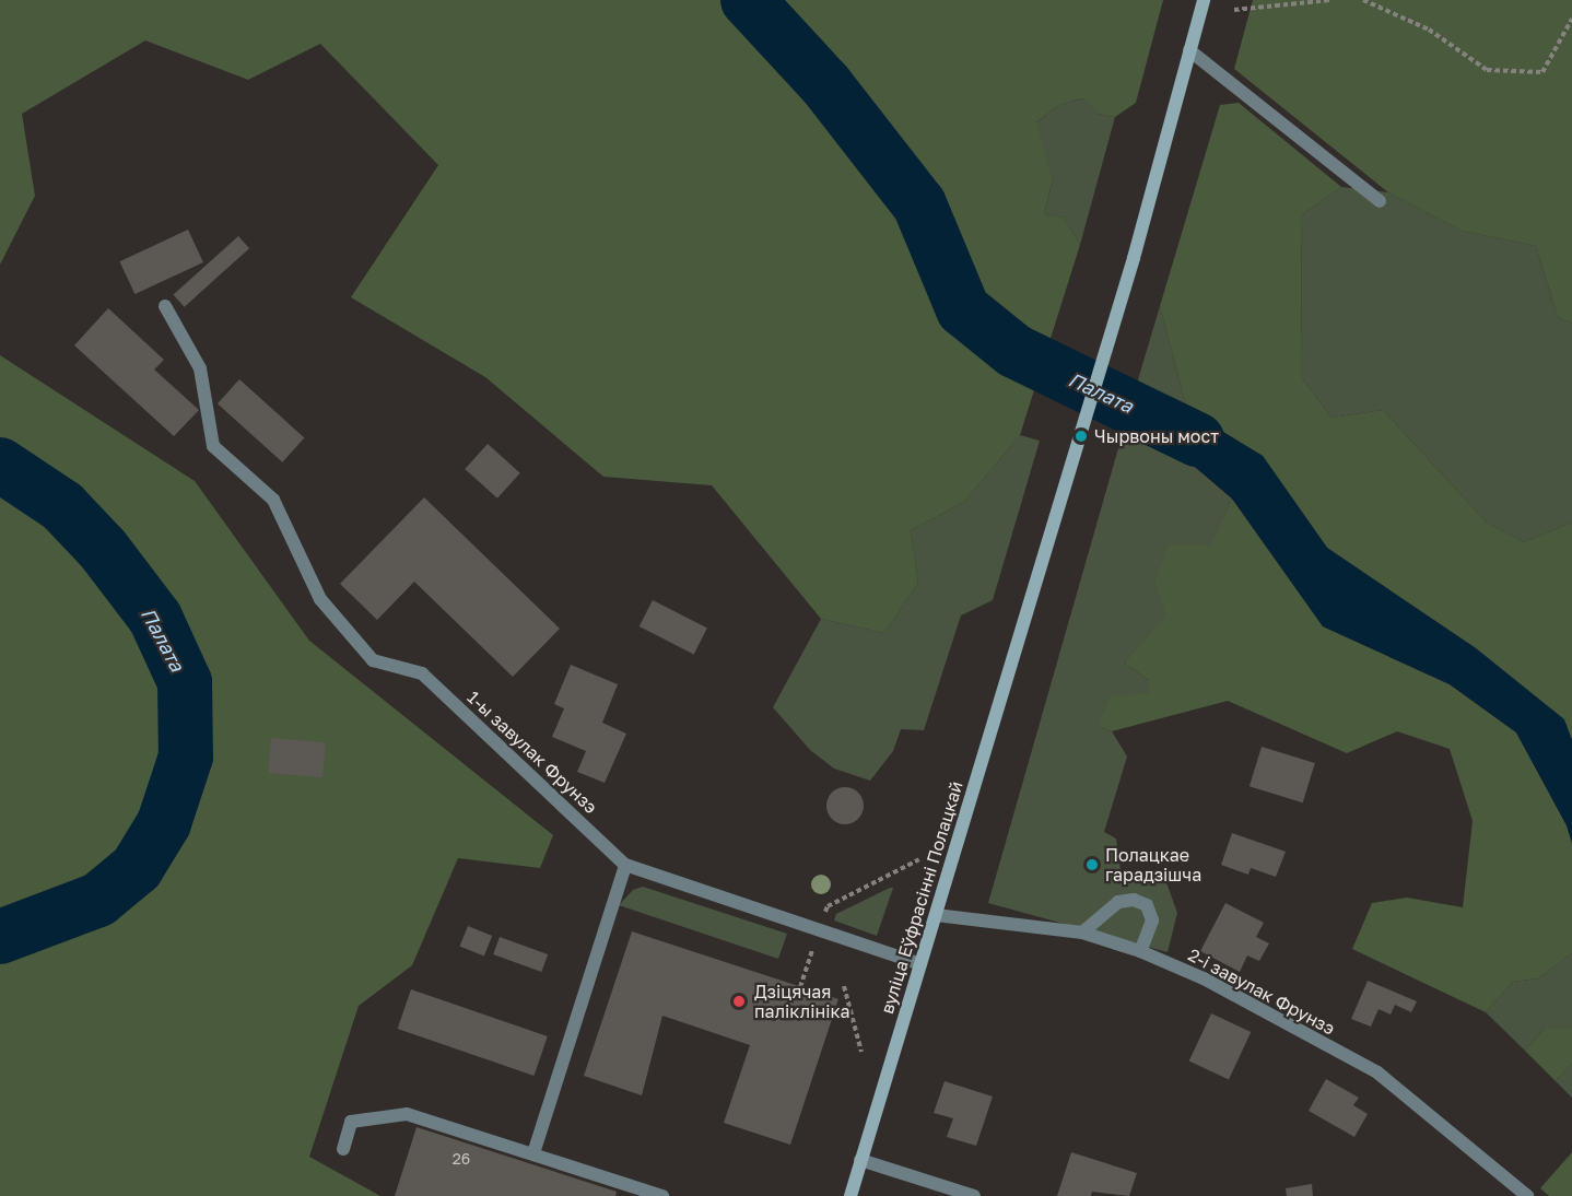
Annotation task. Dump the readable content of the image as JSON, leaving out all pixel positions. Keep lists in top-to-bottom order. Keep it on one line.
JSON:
{"streets":{"main road":["вуліца Еўфрасінні Полацкай"],"street":["1-ы завулак Фрунзэ","2-і завулак Фрунзэ"]},"crossings":[["1-ы завулак Фрунзэ","вуліца Еўфрасінні Полацкай"],["вуліца Еўфрасінні Полацкай","2-і завулак Фрунзэ"]],"water":["Палата"],"places":["Чырвоны мост","Полацкае гарадзішча","Дзіцячая паліклініка"],"house_numbers":["26"]}
